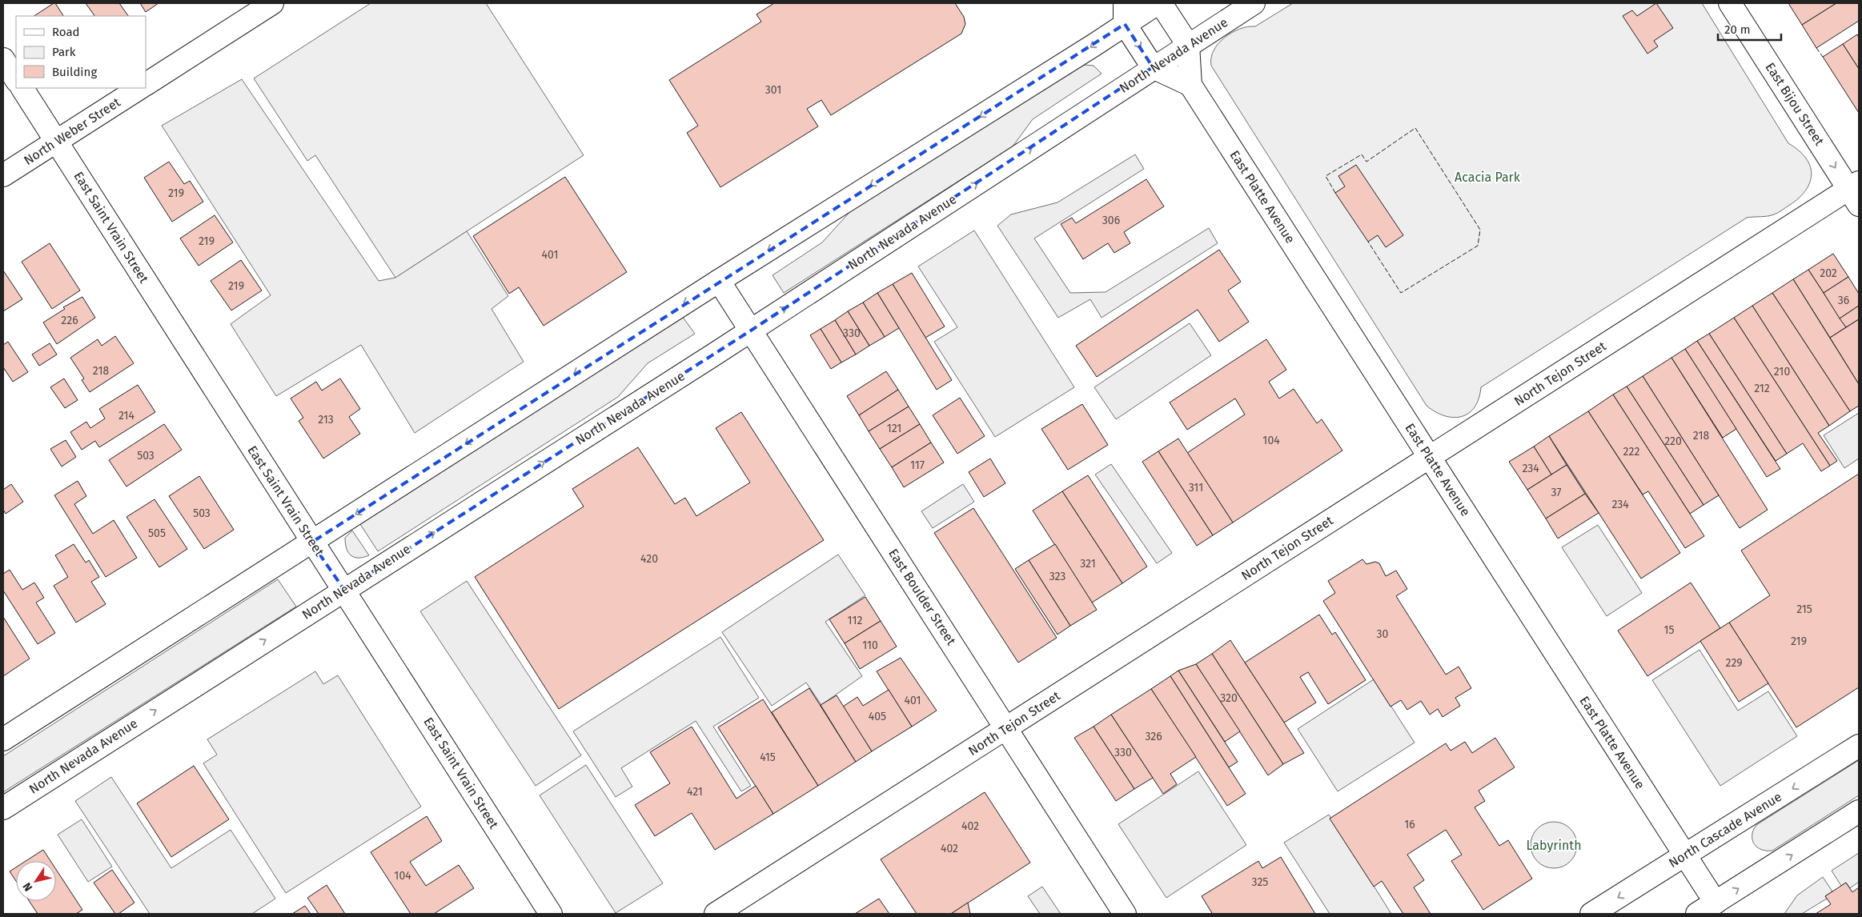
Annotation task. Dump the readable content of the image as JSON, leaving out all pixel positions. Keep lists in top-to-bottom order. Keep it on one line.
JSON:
{"streets":{"main road":["North Nevada Avenue","East Bijou Street","North Weber Street","East Platte Avenue","East Saint Vrain Street","North Tejon Street","East Boulder Street","North Cascade Avenue"]},"crossings":[["North Nevada Avenue","East Platte Avenue"],["North Nevada Avenue","East Saint Vrain Street"],["North Nevada Avenue","East Boulder Street"],["East Bijou Street","North Tejon Street"],["North Weber Street","East Saint Vrain Street"],["East Platte Avenue","North Tejon Street"],["East Platte Avenue","North Cascade Avenue"],["North Tejon Street","East Boulder Street"]],"one_way":["East Bijou Street"],"parks":["Acacia Park","Labyrinth"],"house_numbers":["301","219","306","219","401","202","219","36","226","330","218","210","212","214","213","121","218","104","220","222","503","117","234","311","37","234","503","505","420","321","323","215","112","15","30","219","110","229","320","401","405","326","330","415","421","16","402","402","104","325"],"legend":["Road","Park","Building"],"scale_bar":"20 m","north":"bottom left"}
